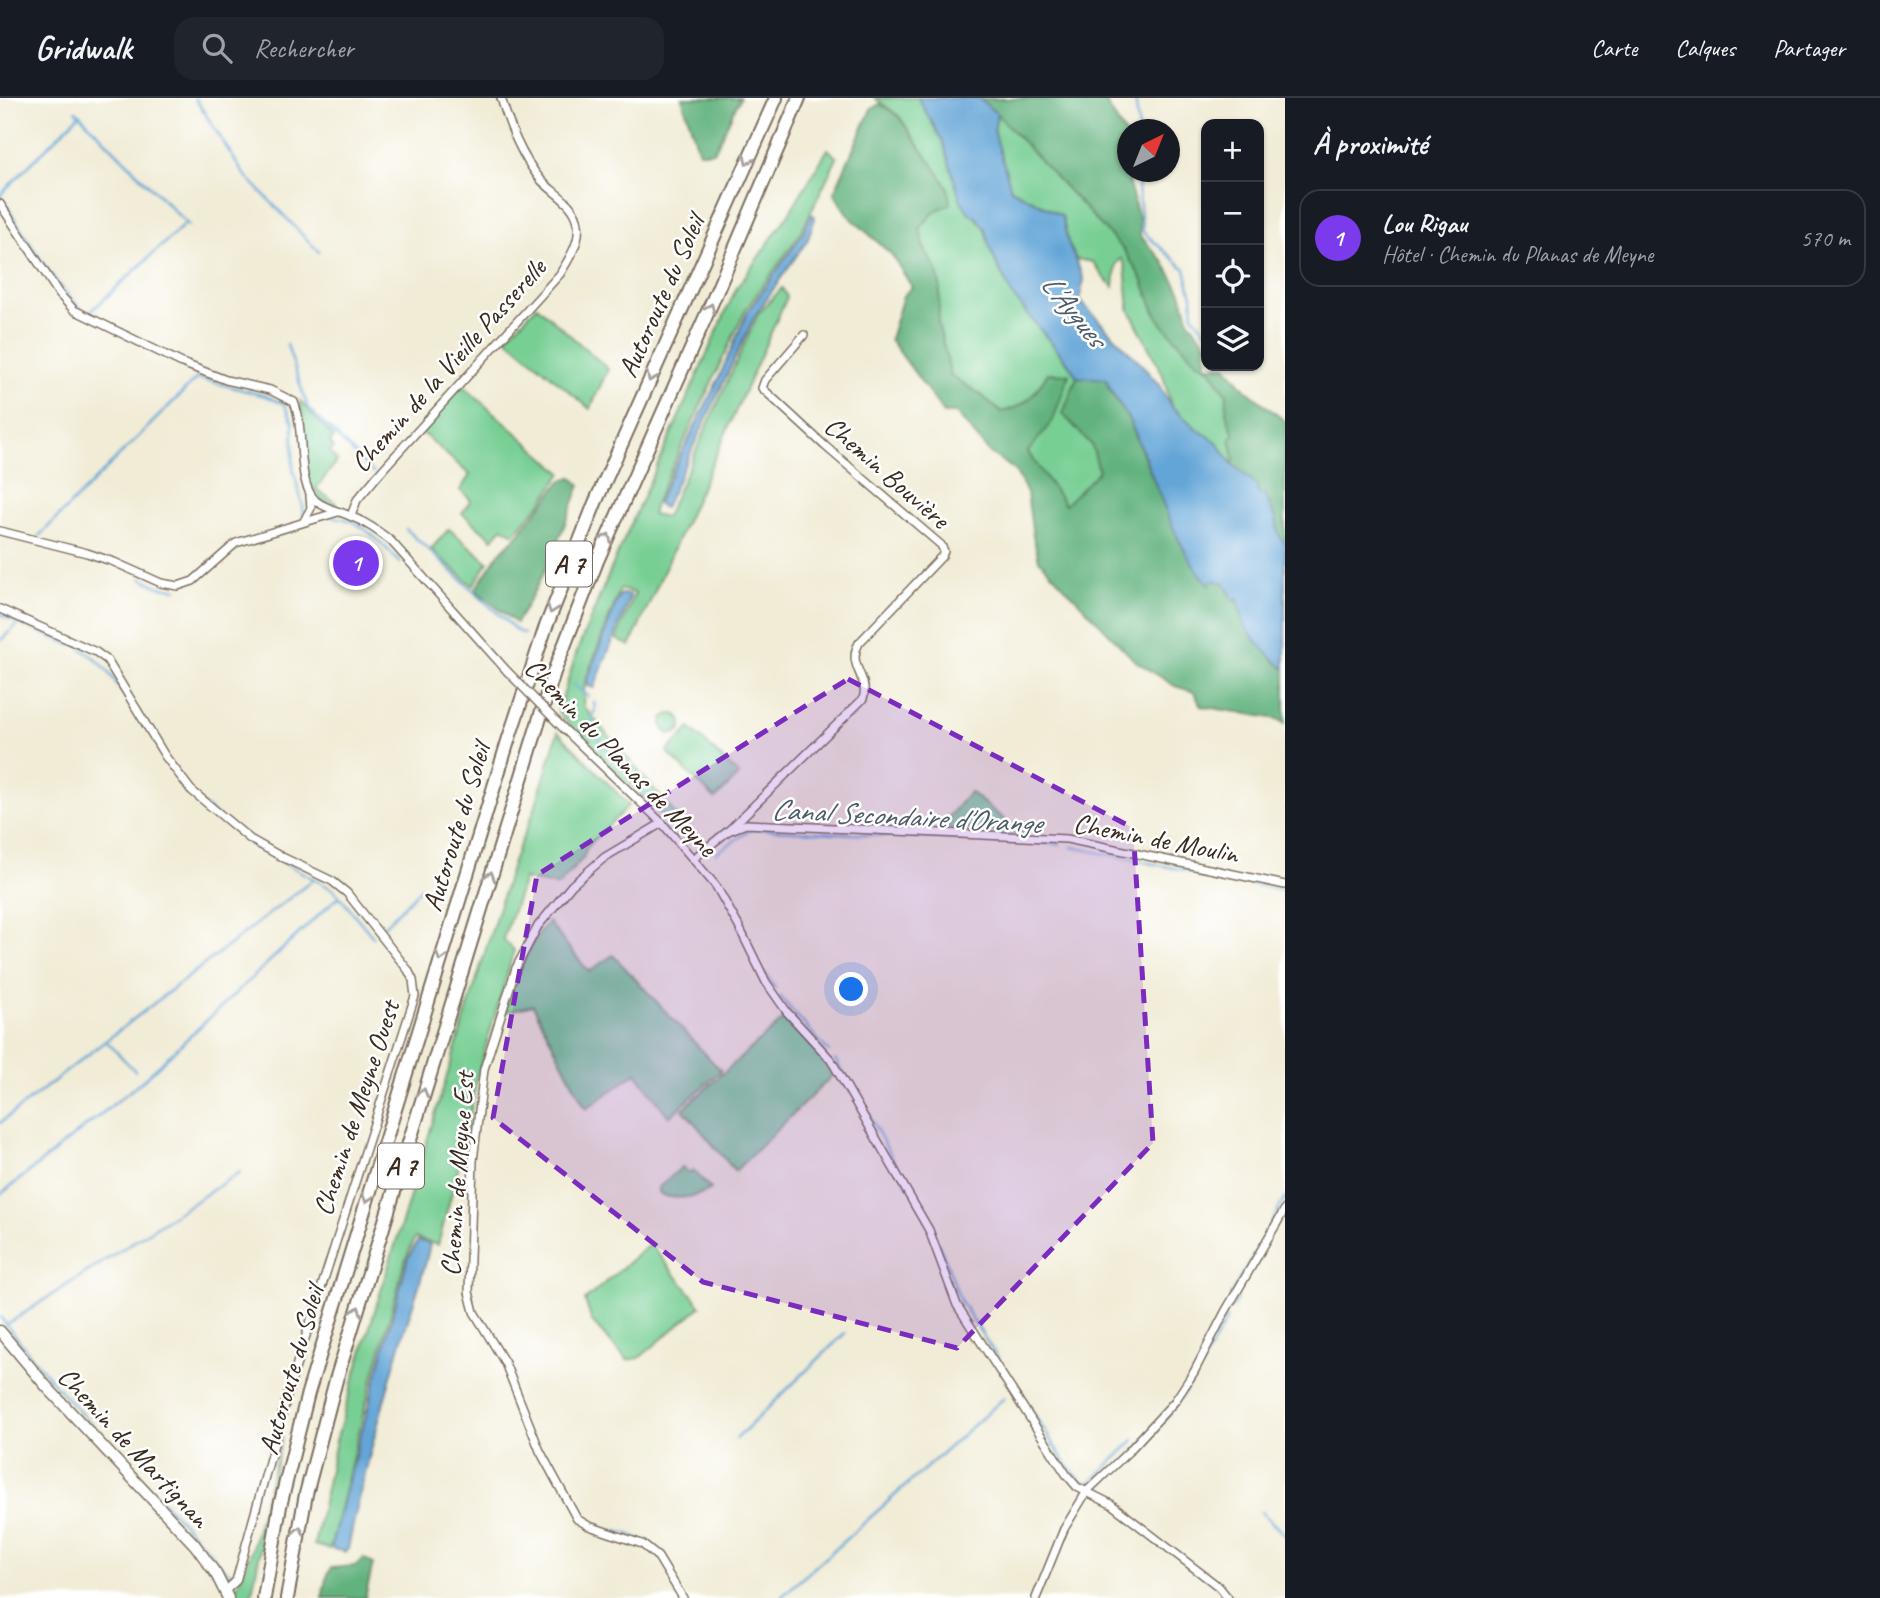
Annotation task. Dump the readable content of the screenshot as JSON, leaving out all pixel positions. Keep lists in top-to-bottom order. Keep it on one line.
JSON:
{"streets":{"highway":["Autoroute du Soleil","A 7"],"main road":["Chemin de Martignan"],"street":["Chemin de la Vieille Passerelle","Chemin Bouvière","Chemin du Planas de Meyne","Chemin de Moulin","Chemin de Meyne Ouest","Chemin de Meyne Est"]},"crossings":[["Chemin de la Vieille Passerelle","Chemin du Planas de Meyne"],["Chemin Bouvière","Chemin de Moulin"],["Chemin du Planas de Meyne","Chemin de Moulin"],["Chemin du Planas de Meyne","Chemin de Meyne Est"],["Chemin de Meyne Ouest","Chemin de Martignan"]],"water":["L'Aygues","Canal Secondaire d'Orange"],"north":"top right","page":{"header":"Gridwalk","search":"Rechercher","nav":["Carte","Calques","Partager"],"heading":"À proximité","map_buttons":["+","−"],"list":[{"mark":"1","name":"Lou Rigau","note":"Hôtel · Chemin du Planas de Meyne","value":"570 m"}],"pins":"1"}}
